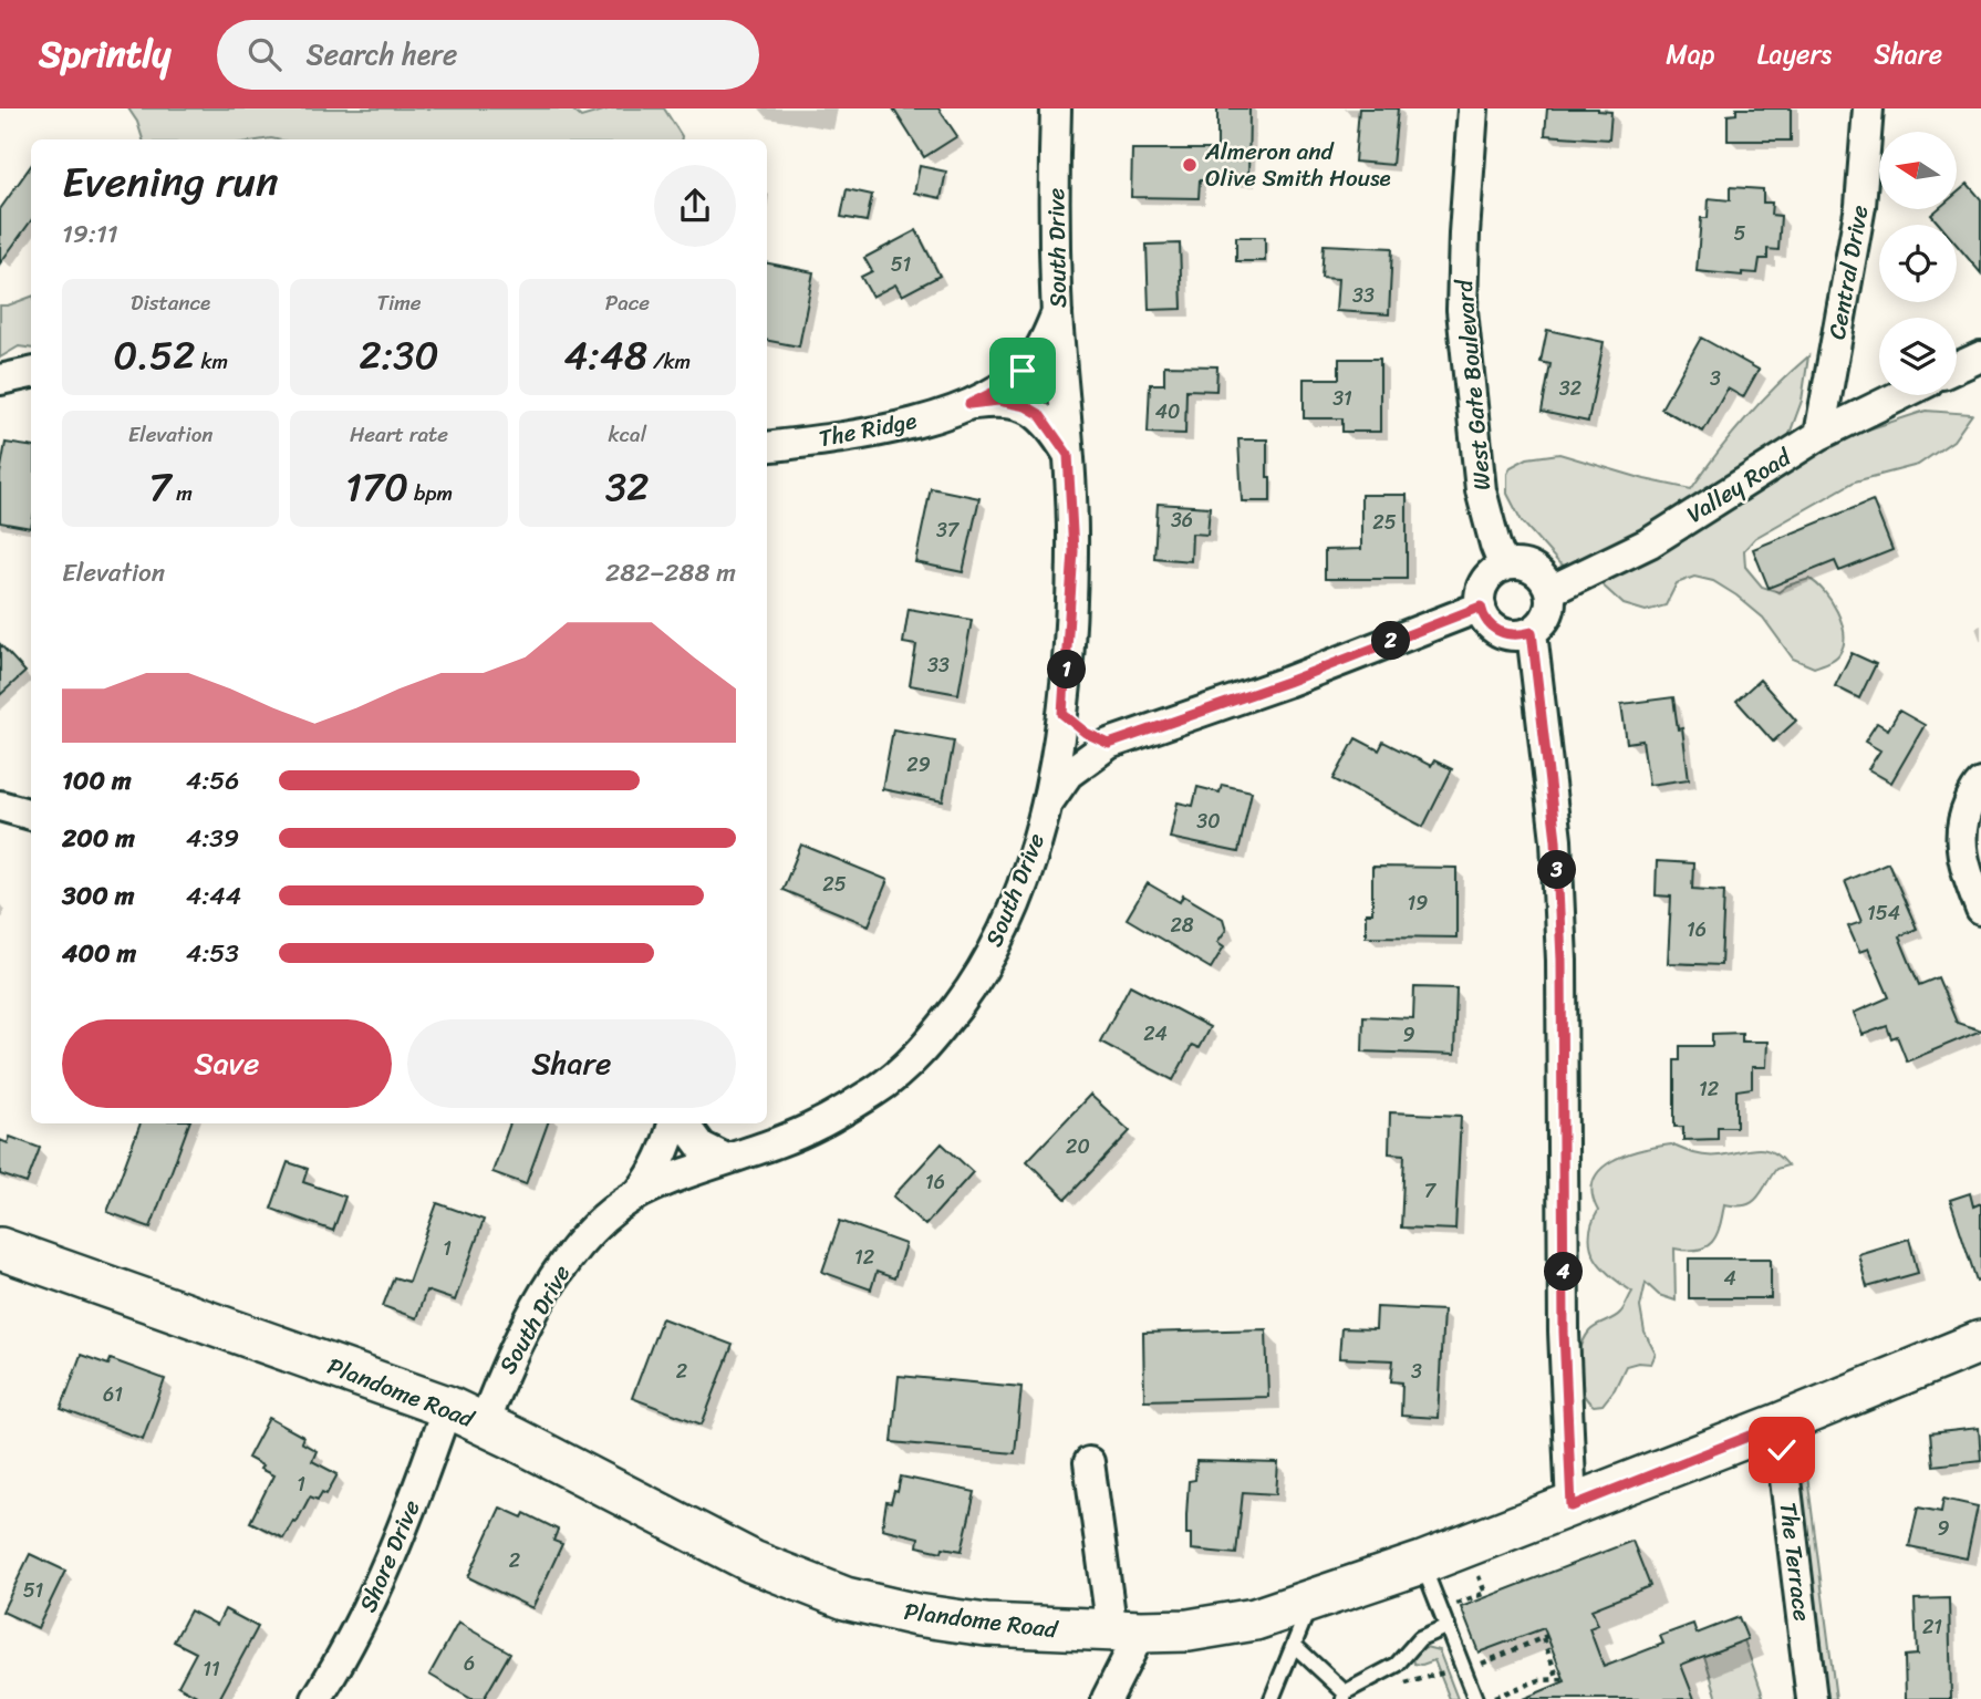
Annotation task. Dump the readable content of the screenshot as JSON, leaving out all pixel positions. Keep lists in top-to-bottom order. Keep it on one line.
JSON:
{"streets":{"main road":["Plandome Road"],"street":["South Drive","Central Drive","West Gate Boulevard","The Ridge","Valley Road","Shore Drive","The Terrace"]},"crossings":[["South Drive","The Ridge"],["South Drive","Plandome Road"],["Central Drive","Valley Road"],["West Gate Boulevard","Valley Road"],["Plandome Road","Shore Drive"],["Plandome Road","The Terrace"]],"places":["Almeron and Olive Smith House"],"house_numbers":["5","51","33","3","32","31","40","36","25","37","33","29","30","25","19","154","28","16","24","9","12","20","16","7","1","12","4","2","3","61","1","9","2","51","21","6","11"],"north":"left","page":{"header":"Sprintly","search":"Search here","nav":["Map","Layers","Share"],"heading":["Evening run","19:11"],"stats":[["Distance","0.52 km"],["Time","2:30"],["Pace","4:48 /km"],["Elevation","7 m"],["Heart rate","170 bpm"],["kcal","32"]],"chart":["Elevation","282–288 m"],"pins":["2","1","3","4"],"list":[{"name":"100 m","note":"4:56"},{"name":"200 m","note":"4:39"},{"name":"300 m","note":"4:44"},{"name":"400 m","note":"4:53"}],"buttons":["Save","Share"]}}
